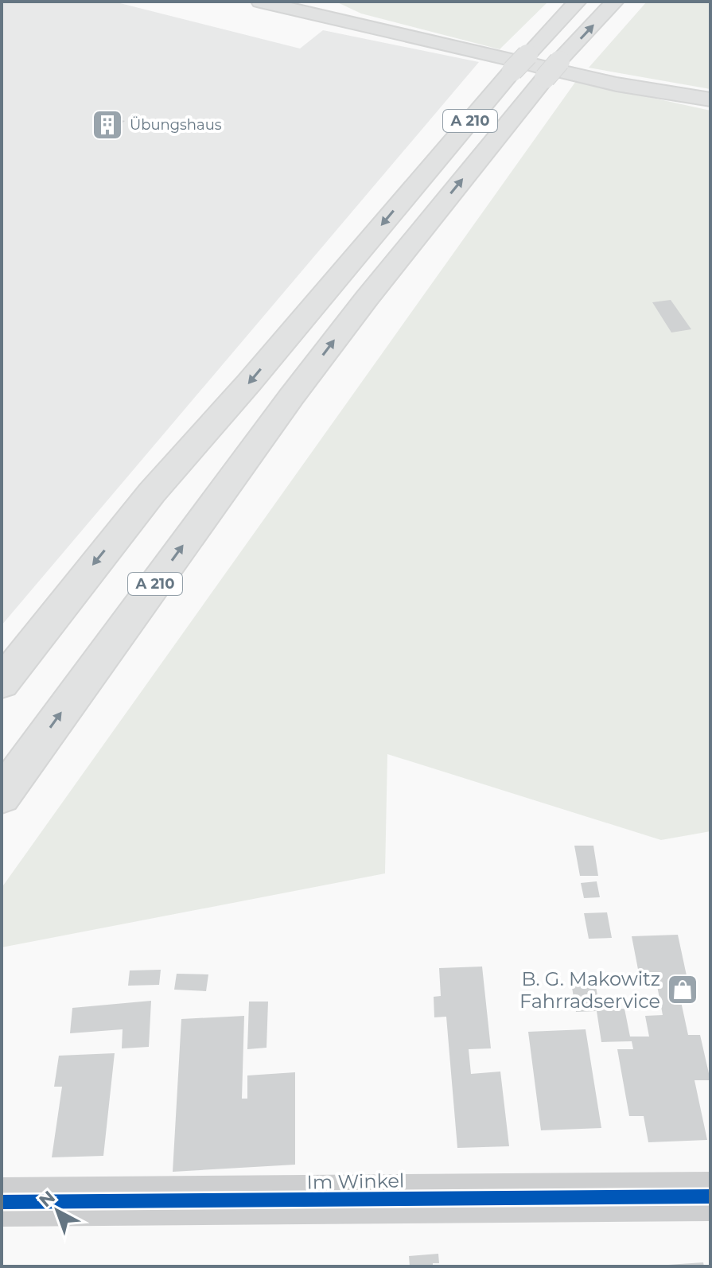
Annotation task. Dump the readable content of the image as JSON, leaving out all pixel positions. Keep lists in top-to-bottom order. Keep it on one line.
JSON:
{"streets":{"highway":["A 210"],"street":["Im Winkel"]},"places":{"building":["Übungshaus"],"shop":["B. G. Makowitz Fahrradservice"]},"north":"top left"}
